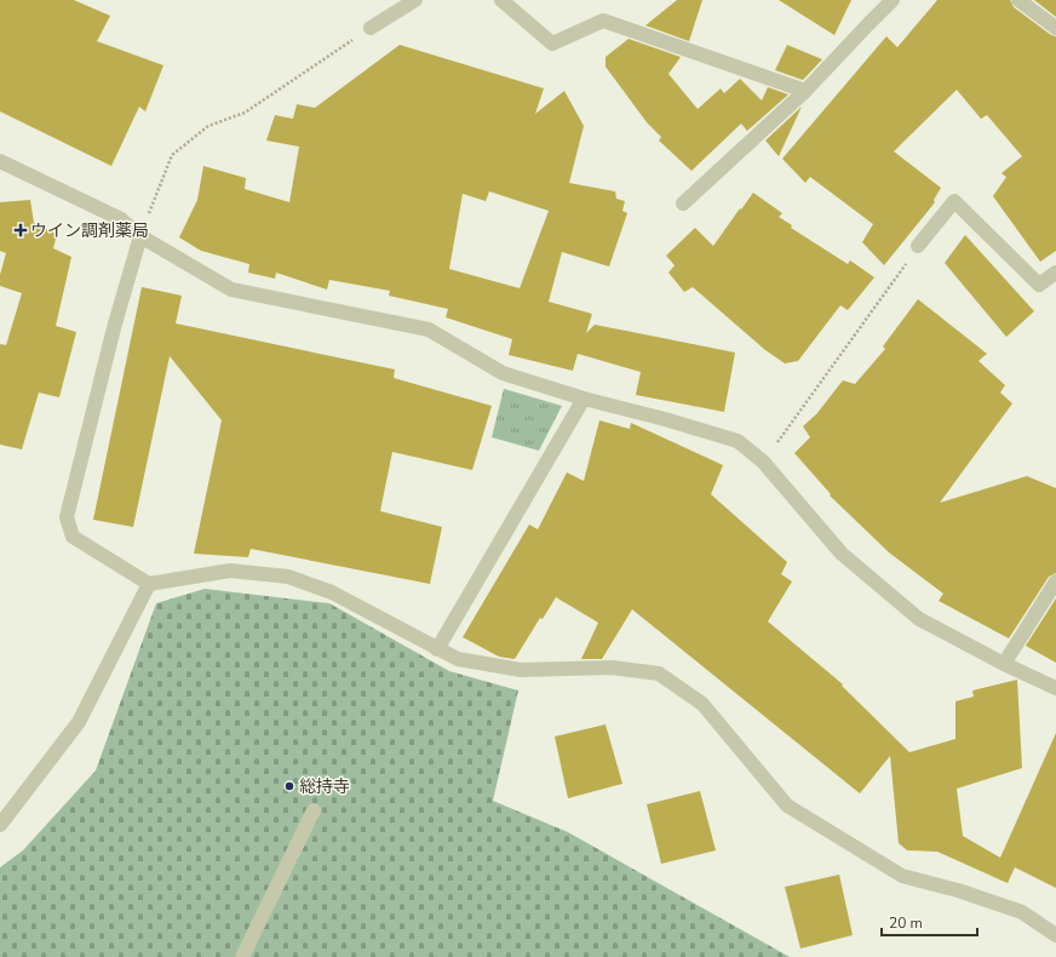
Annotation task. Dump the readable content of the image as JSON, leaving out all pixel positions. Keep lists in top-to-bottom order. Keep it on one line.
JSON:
{"places":{"health":["ウイン調剤薬局"],"other":["総持寺"]},"scale_bar":"20 m"}
